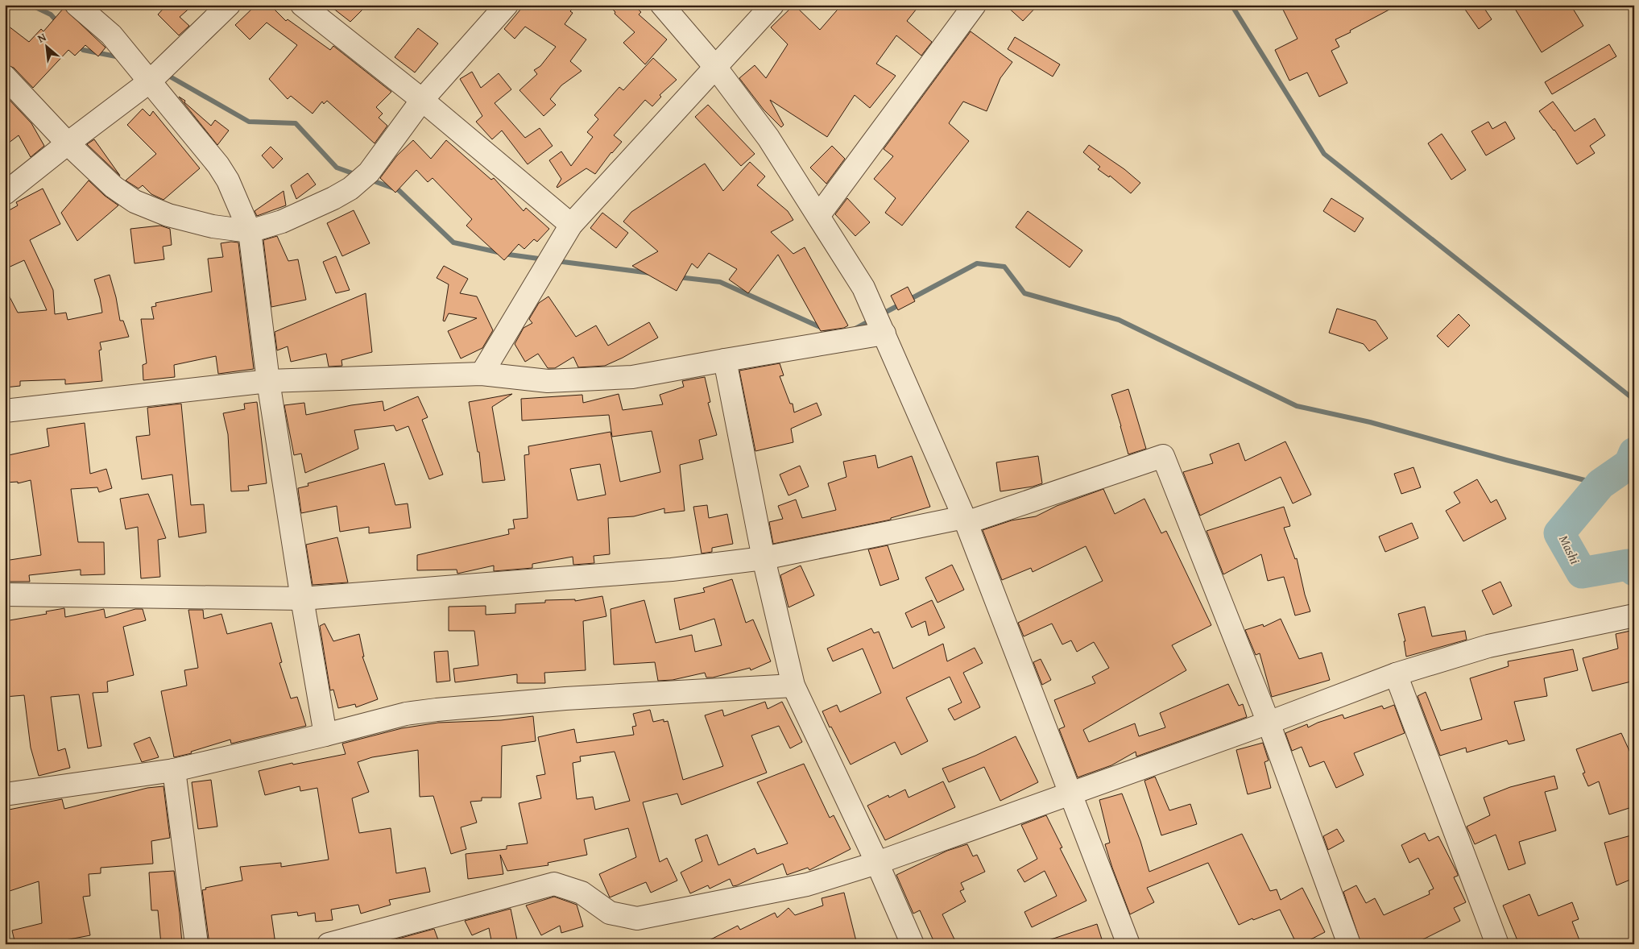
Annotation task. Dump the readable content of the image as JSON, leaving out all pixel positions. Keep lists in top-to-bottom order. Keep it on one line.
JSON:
{"water":["Mashi"],"north":"top left"}
